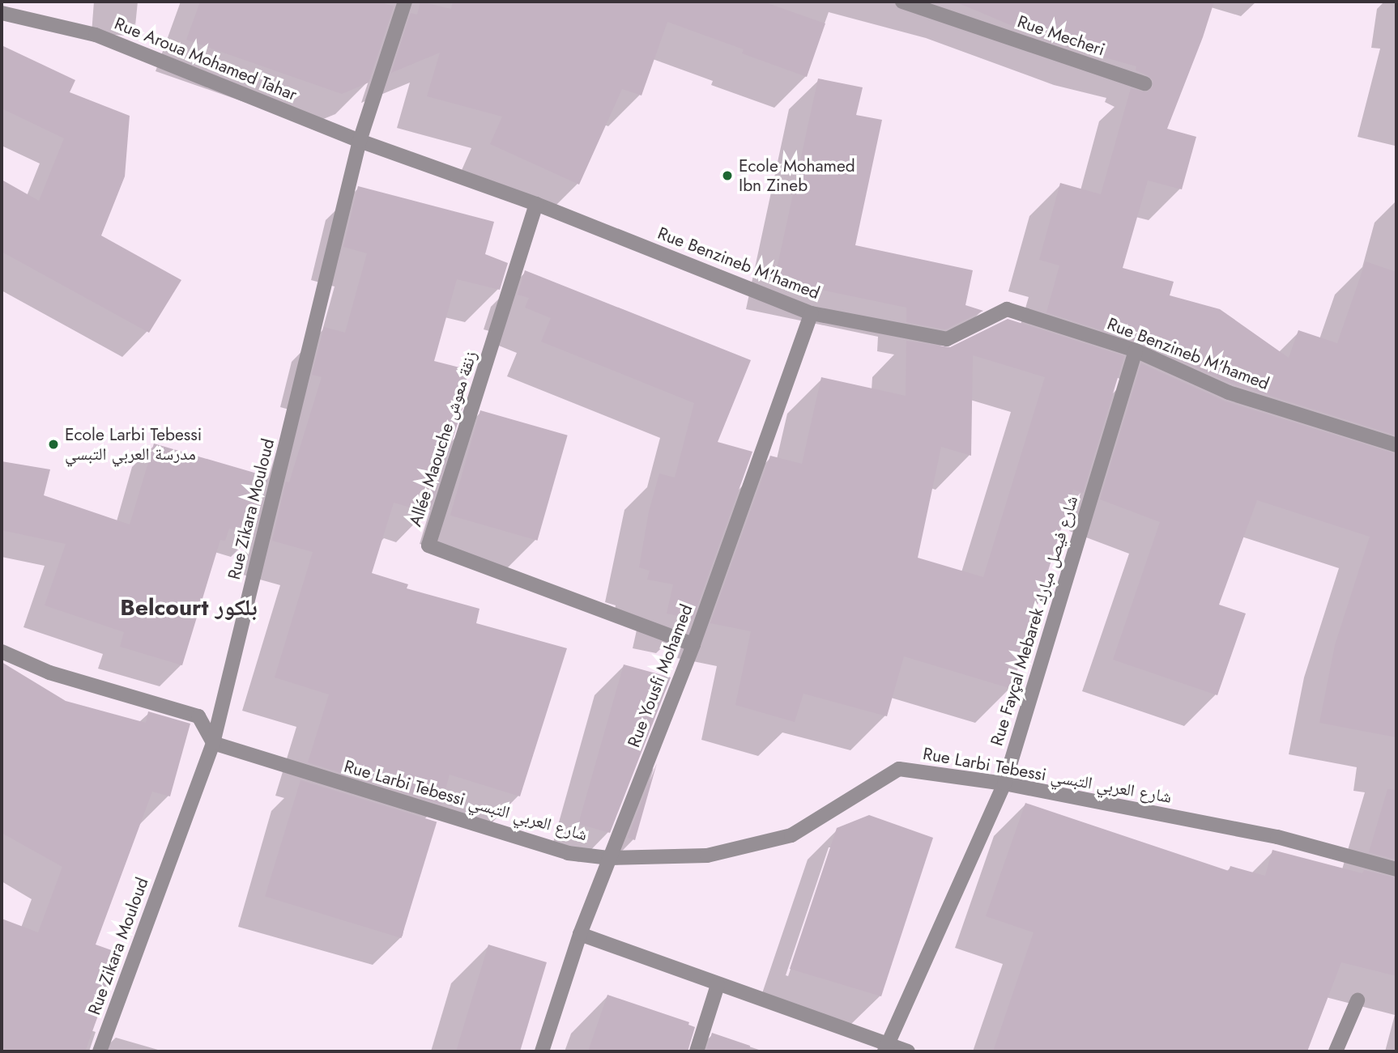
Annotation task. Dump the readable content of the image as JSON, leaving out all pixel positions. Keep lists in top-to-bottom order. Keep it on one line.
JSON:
{"streets":{"street":["Rue Mecheri","Rue Aroua Mohamed Tahar","Rue Benzineb M'hamed","Allée Maouche زنقة معوش","Rue Zikara Mouloud","Rue Fayçal Mebarek شارع فيصل مبارك","Rue Yousfi Mohamed","Rue Larbi Tebessi شارع العربي التبسي"]},"crossings":[["Rue Aroua Mohamed Tahar","Rue Benzineb M'hamed"],["Rue Aroua Mohamed Tahar","Rue Zikara Mouloud"],["Rue Benzineb M'hamed","Allée Maouche زنقة معوش"],["Rue Benzineb M'hamed","Rue Zikara Mouloud"],["Rue Benzineb M'hamed","Rue Fayçal Mebarek شارع فيصل مبارك"],["Rue Benzineb M'hamed","Rue Yousfi Mohamed"],["Allée Maouche زنقة معوش","Rue Yousfi Mohamed"],["Rue Zikara Mouloud","Rue Larbi Tebessi شارع العربي التبسي"],["Rue Fayçal Mebarek شارع فيصل مبارك","Rue Larbi Tebessi شارع العربي التبسي"],["Rue Yousfi Mohamed","Rue Larbi Tebessi شارع العربي التبسي"]],"districts":["Belcourt بلكور"],"places":["Ecole Mohamed Ibn Zineb","Ecole Larbi Tebessi مدرسة العربي التبسي"]}
